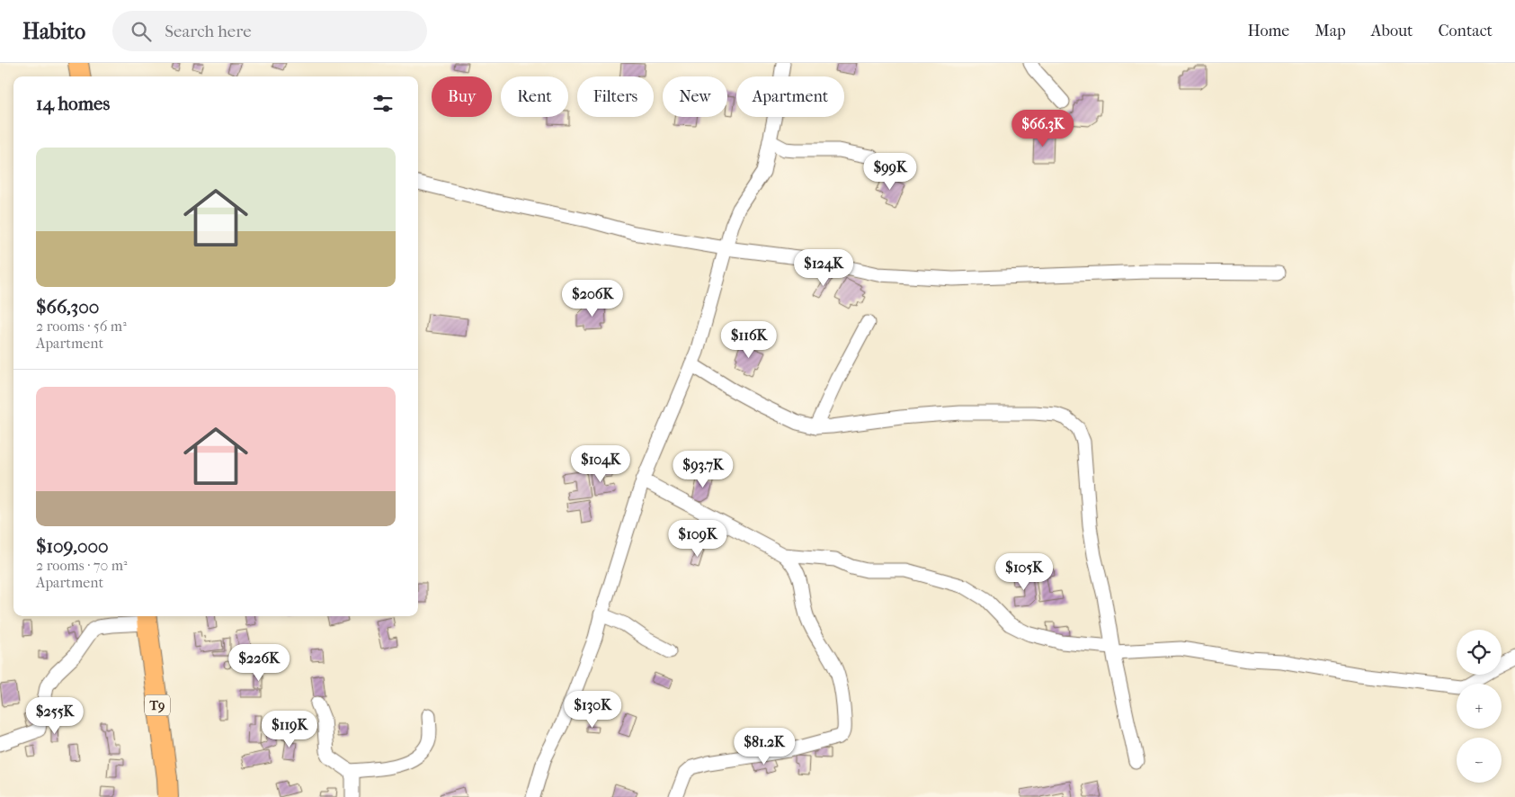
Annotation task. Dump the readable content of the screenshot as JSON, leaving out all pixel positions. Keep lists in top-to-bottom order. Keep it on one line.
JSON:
{"streets":{"highway":["T9"]},"page":{"header":"Habito","search":"Search here","nav":["Home","Map","About","Contact"],"chip":["Buy","Rent","Filters","New","Apartment"],"heading":"14 homes","price":["$66.3K","$99K","$124K","$206K","$116K","$104K","$93.7K","$109K","$105K","$226K","$130K","$255K","$119K","$81.2K"],"list":[{"name":"$66,300","note":"2 rooms · 56 m² · Apartment"},{"name":"$109,000","note":"2 rooms · 70 m² · Apartment"}],"map_buttons":["+","−"]}}
